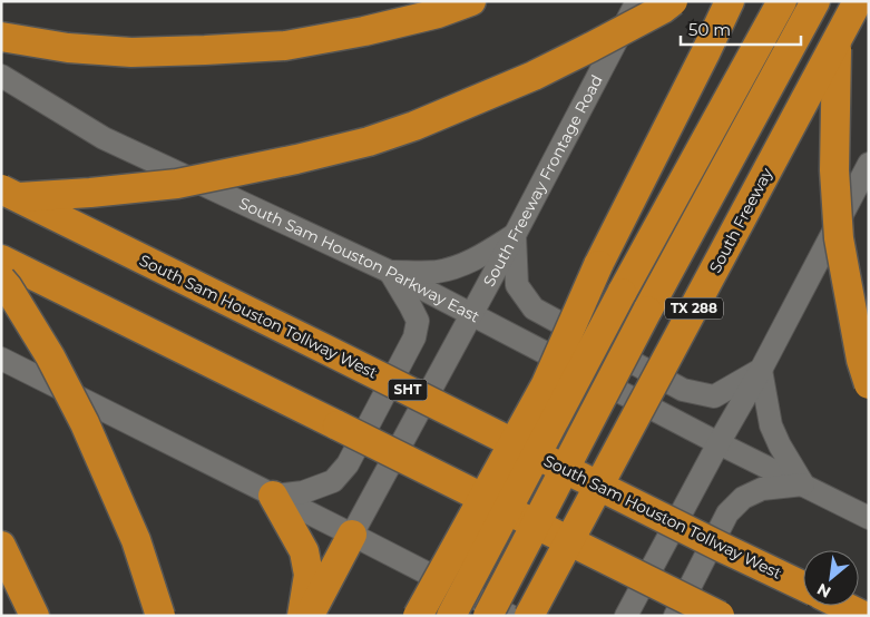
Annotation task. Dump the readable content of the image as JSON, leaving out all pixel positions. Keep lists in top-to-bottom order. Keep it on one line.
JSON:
{"streets":{"highway":["South Freeway","TX 288","South Sam Houston Tollway West","SHT"],"main road":["South Freeway Frontage Road","South Sam Houston Parkway East"]},"crossings":[["South Freeway Frontage Road","South Sam Houston Parkway East"]],"scale_bar":"50 m","north":"bottom left"}
